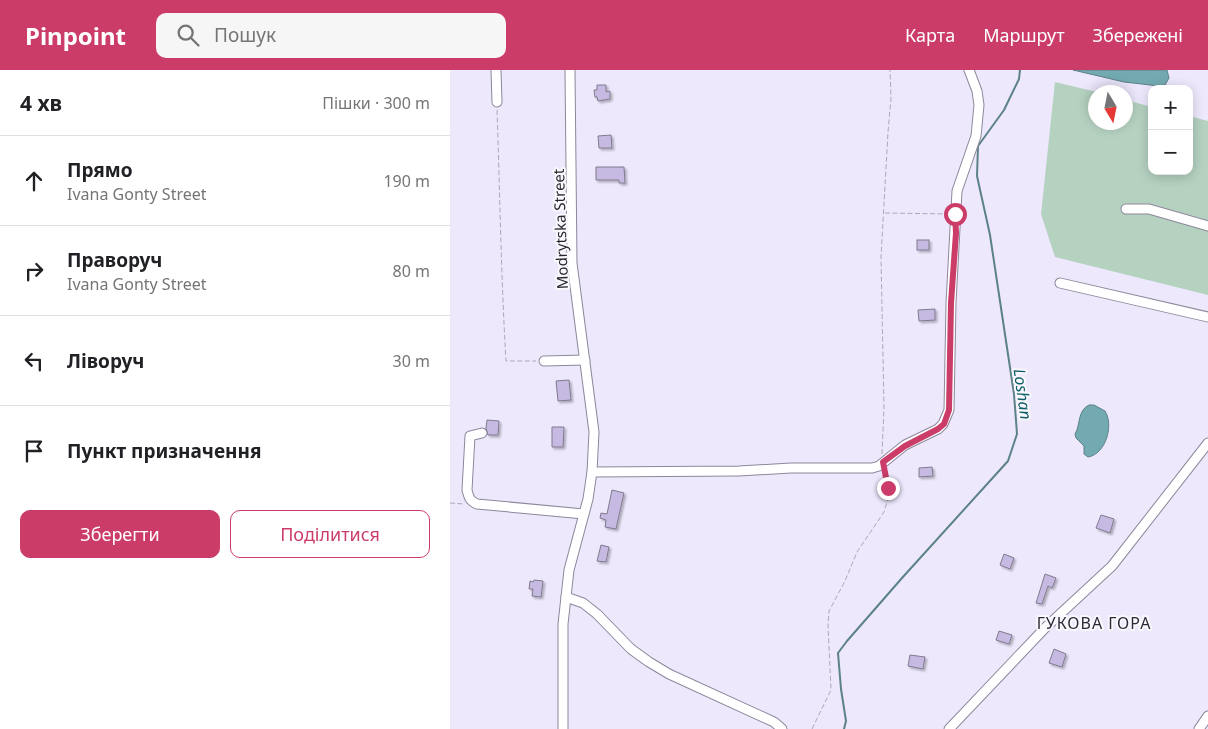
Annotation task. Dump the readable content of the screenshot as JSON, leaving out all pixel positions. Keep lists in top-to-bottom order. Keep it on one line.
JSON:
{"streets":{"street":["Modrytska Street"]},"districts":["ГУКОВА ГОРА"],"water":["Loshan"],"north":"bottom","page":{"header":"Pinpoint","search":"Пошук","nav":["Карта","Маршрут","Збережені"],"heading":["4 хв","Пішки · 300 m"],"map_buttons":["+","−"],"list":[["Прямо","Ivana Gonty Street","190 m"],["Праворуч","Ivana Gonty Street","80 m"],["Ліворуч","30 m"],"Пункт призначення"],"buttons":["Зберегти","Поділитися"]}}
